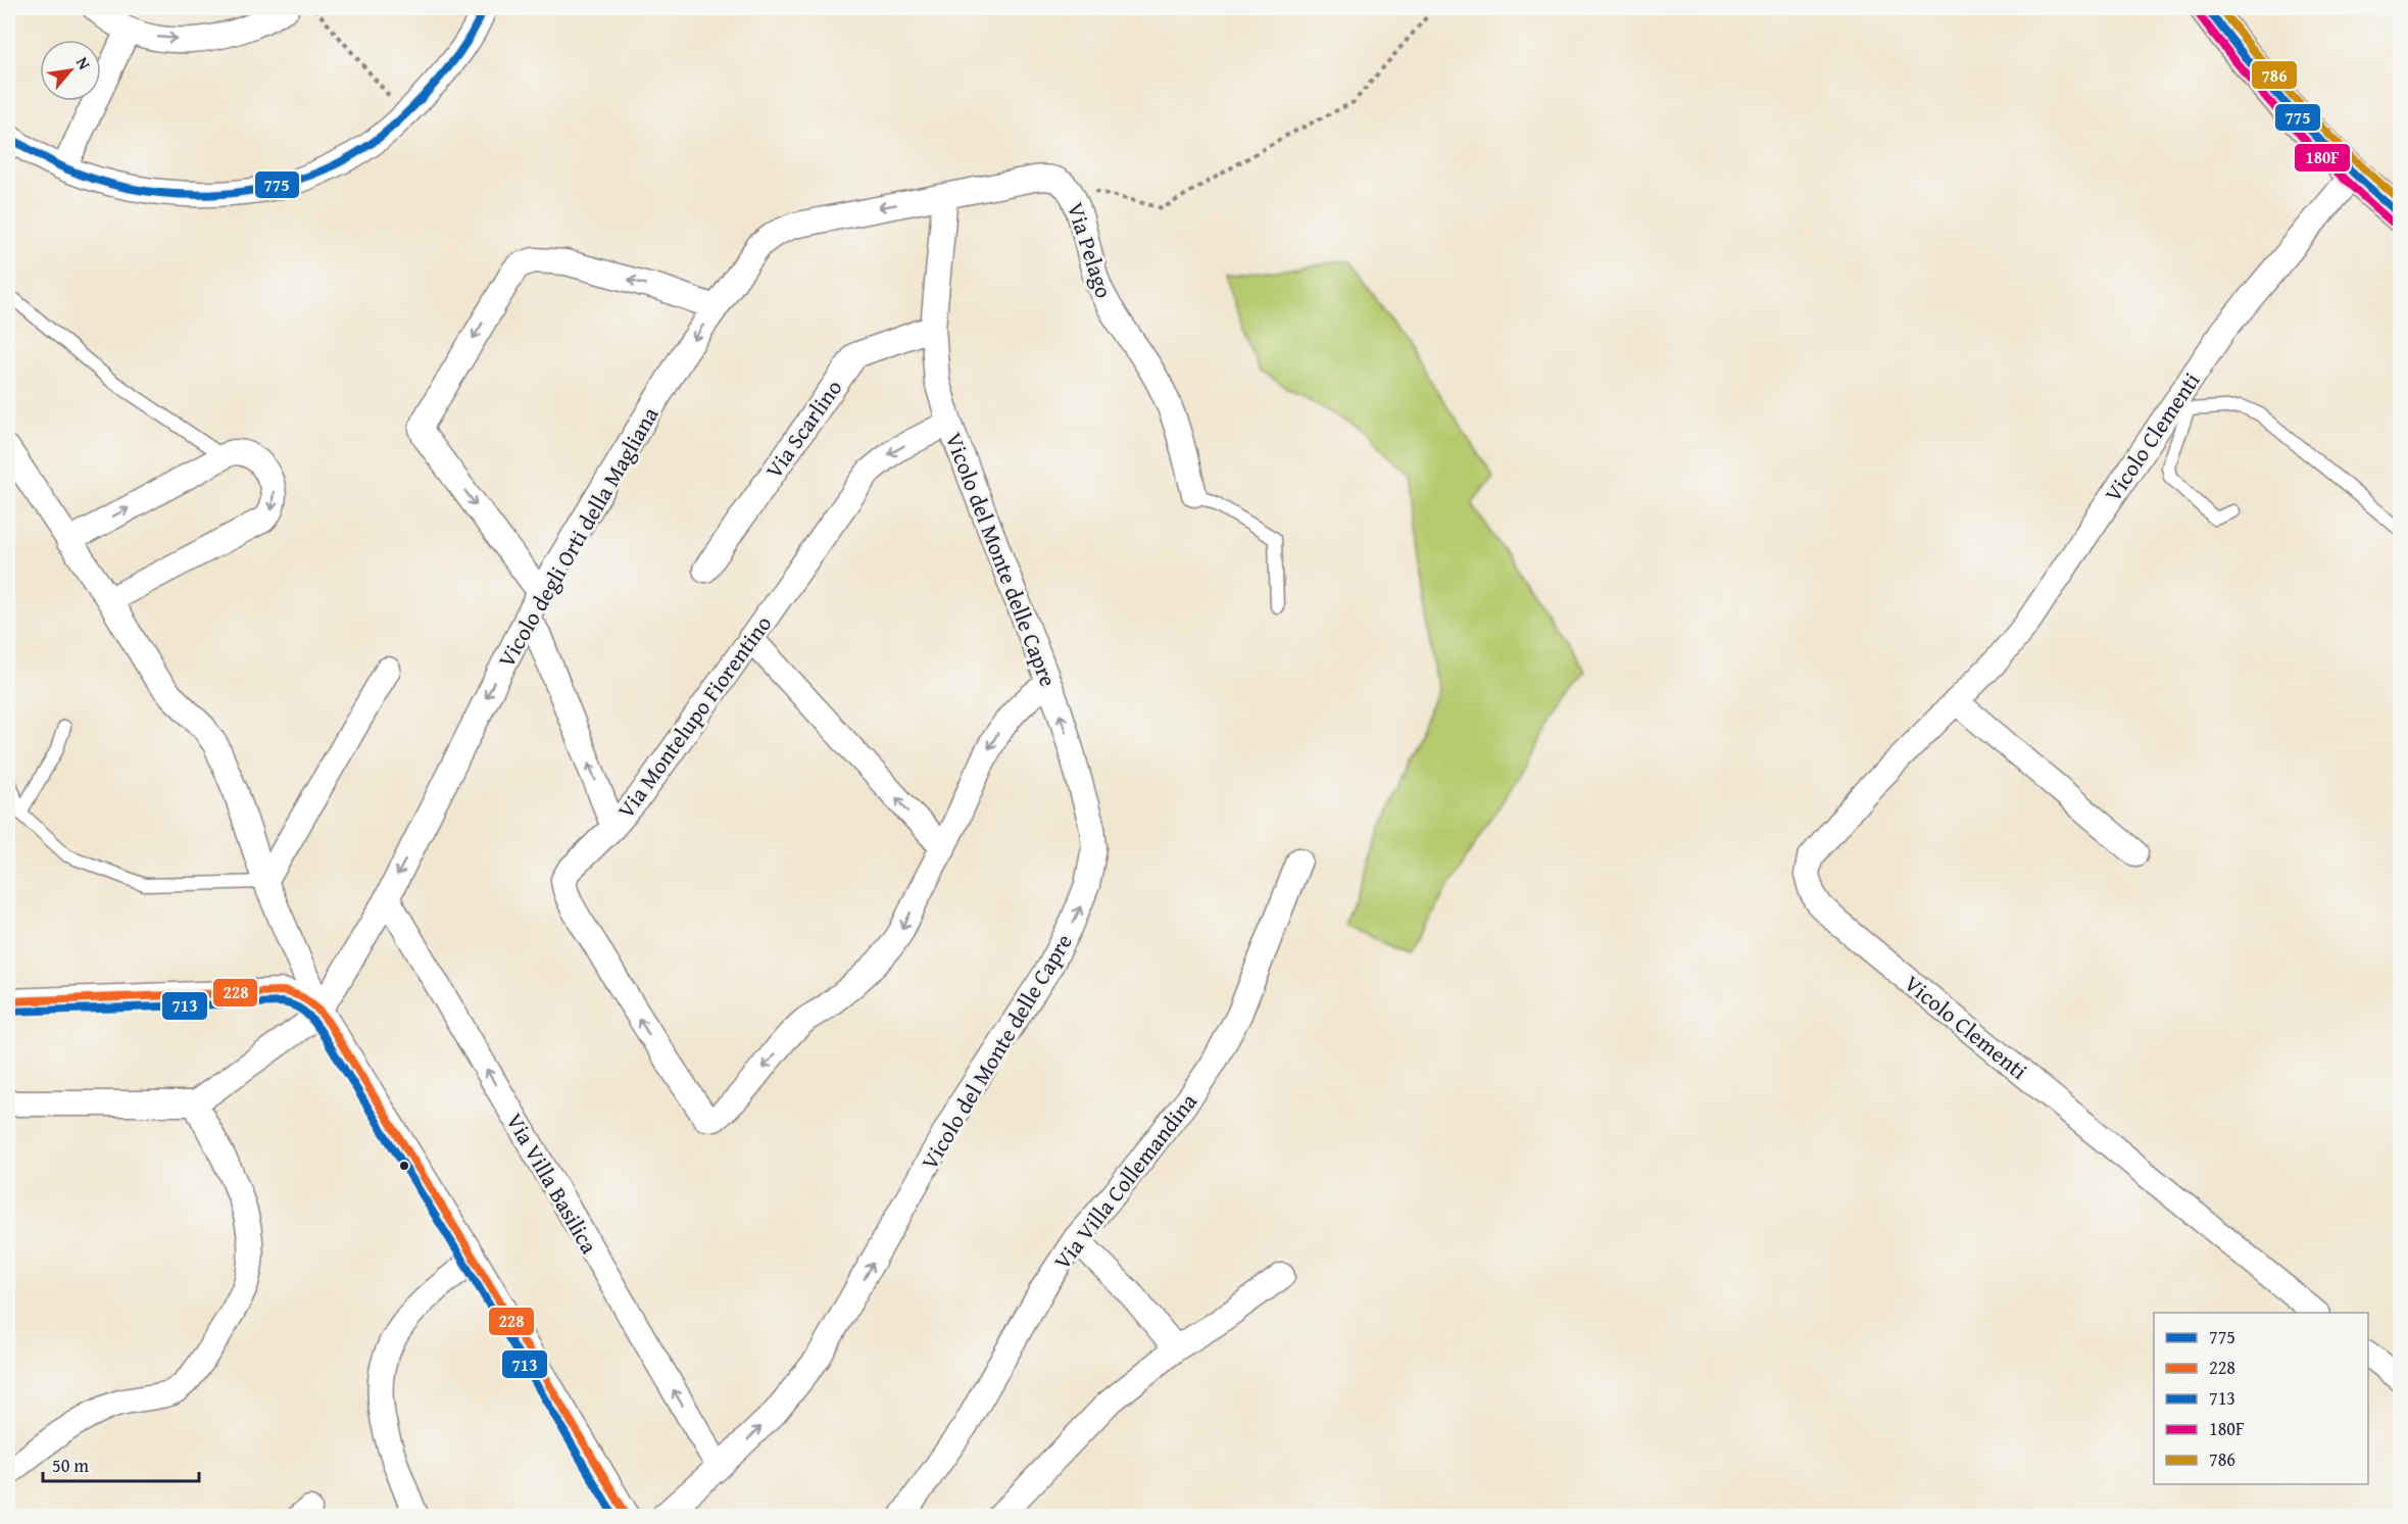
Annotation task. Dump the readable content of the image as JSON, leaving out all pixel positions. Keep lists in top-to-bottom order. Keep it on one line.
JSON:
{"streets":{"street":["Via Pelago","Via Scarlino","Vicolo Clementi","Vicolo degli Orti della Magliana","Vicolo del Monte delle Capre","Via Montelupo Fiorentino","Via Villa Collemandina","Via Villa Basilica"]},"crossings":[["Via Pelago","Vicolo degli Orti della Magliana"],["Via Pelago","Vicolo del Monte delle Capre"],["Via Scarlino","Vicolo del Monte delle Capre"],["Vicolo degli Orti della Magliana","Vicolo del Monte delle Capre"],["Vicolo degli Orti della Magliana","Via Villa Basilica"],["Vicolo del Monte delle Capre","Via Montelupo Fiorentino"],["Vicolo del Monte delle Capre","Via Villa Basilica"]],"one_way":["Vicolo degli Orti della Magliana","Vicolo del Monte delle Capre"],"lines":["transit line 775","transit line 786","transit line 180F","transit line 228","transit line 713"],"legend":["775","228","713","180F","786"],"scale_bar":"50 m","north":"top right"}
